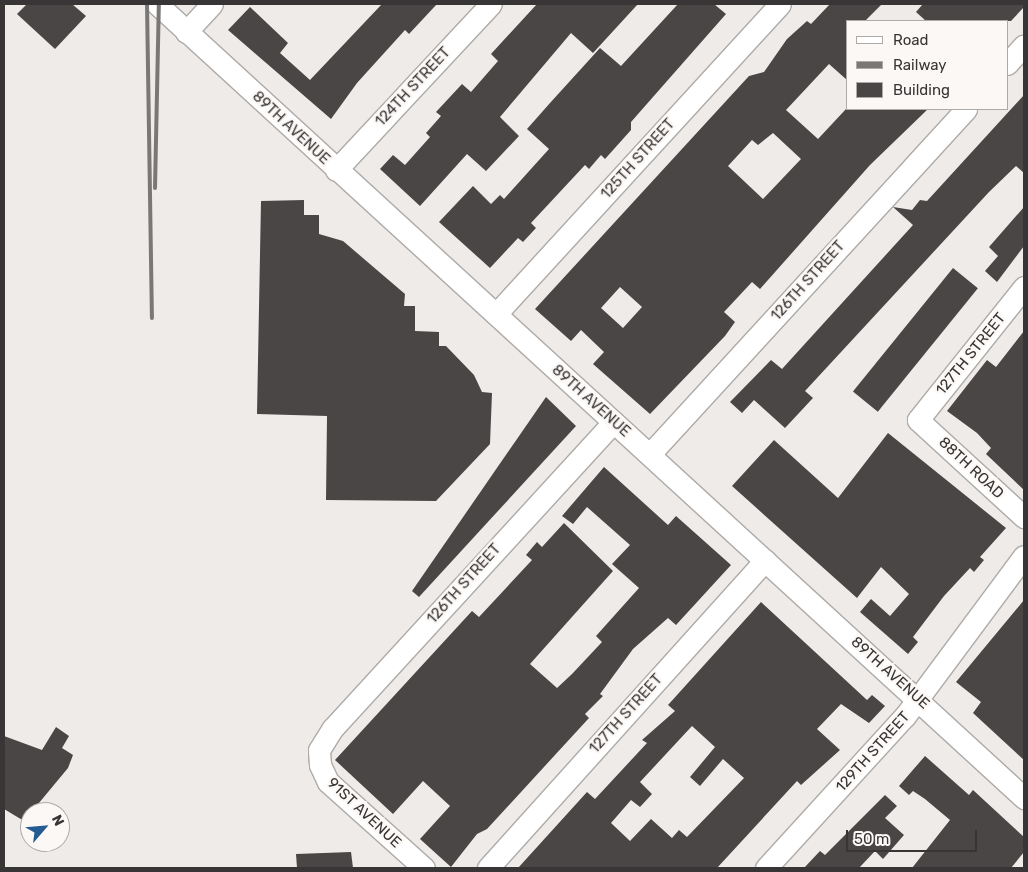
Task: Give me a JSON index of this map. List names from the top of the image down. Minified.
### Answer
{"streets":{"street":["124TH STREET","89TH AVENUE","125TH STREET","126TH STREET","127TH STREET","88TH ROAD","129TH STREET","91ST AVENUE"]},"crossings":[["124TH STREET","89TH AVENUE"],["89TH AVENUE","125TH STREET"],["89TH AVENUE","126TH STREET"],["89TH AVENUE","127TH STREET"],["89TH AVENUE","129TH STREET"],["126TH STREET","91ST AVENUE"],["127TH STREET","88TH ROAD"]],"legend":["Road","Railway","Building"],"scale_bar":"50 m","north":"top right"}
